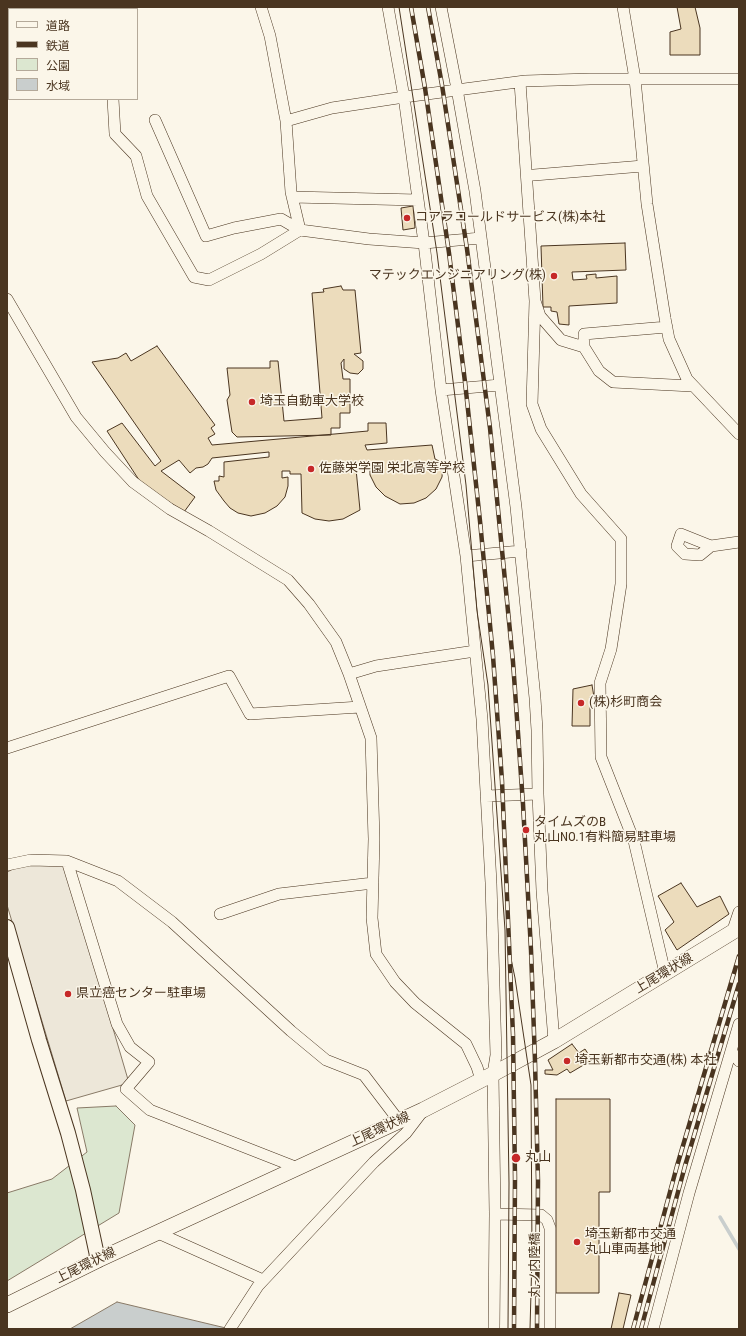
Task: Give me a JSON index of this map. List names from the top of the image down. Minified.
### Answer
{"streets":{"main road":["上尾環状線"],"street":["丸ノ内陸橋"]},"places":["コアラコールドサービス(株)本社","マテックエンジニアリング(株)","埼玉自動車大学校","佐藤栄学園 栄北高等学校","(株)杉町商会","タイムズのB 丸山NO.1有料簡易駐車場","県立癌センター駐車場","埼玉新都市交通(株) 本社","丸山","埼玉新都市交通 丸山車両基地"],"legend":["道路","鉄道","公園","水域"]}
